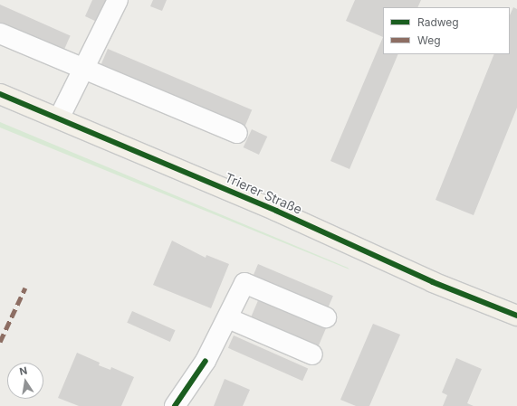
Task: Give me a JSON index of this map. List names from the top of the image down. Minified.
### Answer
{"streets":{"main road":["Trierer Straße"]},"legend":["Radweg","Weg"],"north":"top"}
